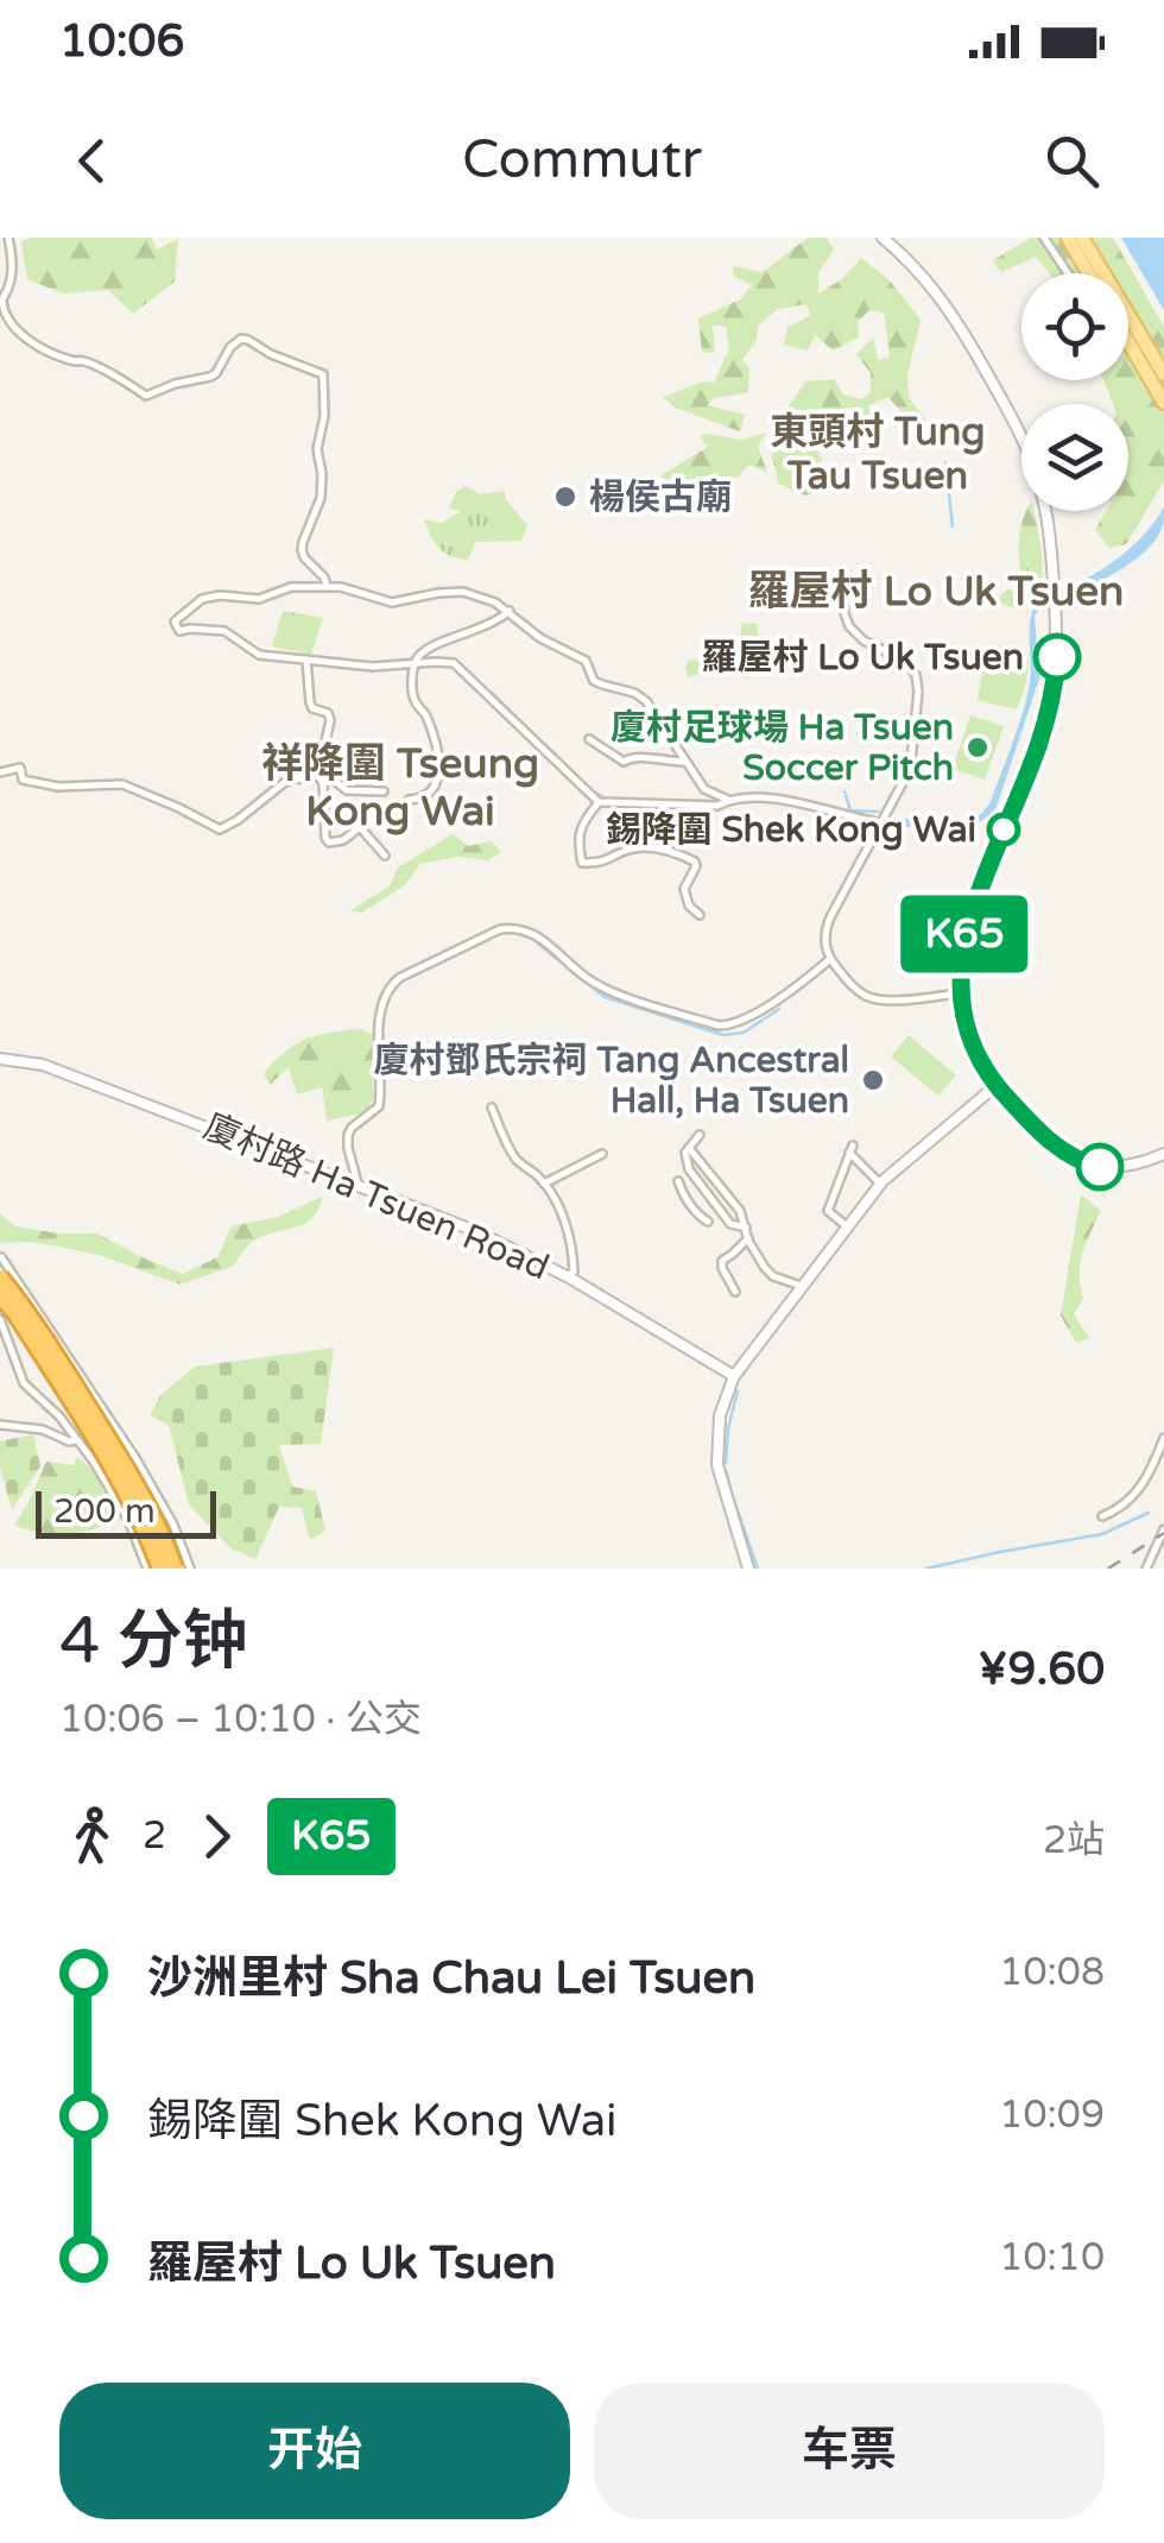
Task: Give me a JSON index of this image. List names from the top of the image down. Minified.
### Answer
{"streets":{"street":["廈村路 Ha Tsuen Road"]},"districts":["東頭村 Tung Tau Tsuen","羅屋村 Lo Uk Tsuen","祥降圍 Tseung Kong Wai"],"places":["楊侯古廟","羅屋村 Lo Uk Tsuen","廈村足球場 Ha Tsuen Soccer Pitch","錫降圍 Shek Kong Wai","廈村鄧氏宗祠 Tang Ancestral Hall, Ha Tsuen"],"lines":["bus line K65"],"scale_bar":"200 m","page":{"status":"10:06","header":"Commutr","on_map":"K65","scale":"200 m","heading":["4 分钟","10:06 – 10:10 · 公交","¥9.60"],"legs":["2","K65","2站"],"list":[{"name":"沙洲里村 Sha Chau Lei Tsuen","value":"10:08"},{"name":"錫降圍 Shek Kong Wai","value":"10:09"},{"name":"羅屋村 Lo Uk Tsuen","value":"10:10"}],"buttons":["开始","车票"]}}
